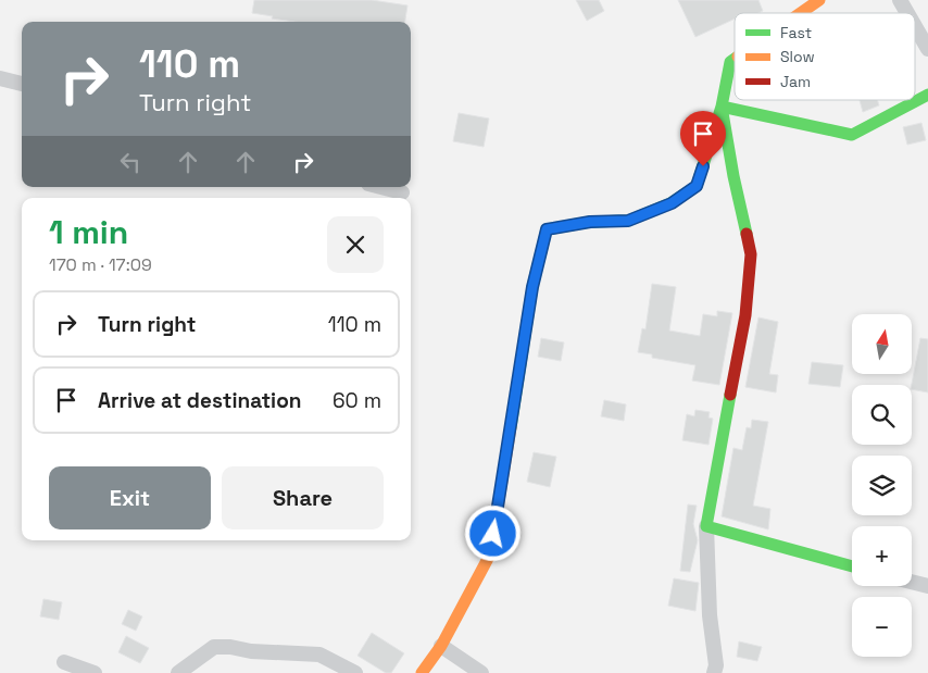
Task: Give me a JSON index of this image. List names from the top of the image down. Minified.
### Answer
{"legend":["Fast","Slow","Jam"],"north":"top","page":{"turn":["110 m","Turn right"],"heading":["1 min","170 m · 17:09"],"list":[{"name":"Turn right","value":"110 m"},{"name":"Arrive at destination","value":"60 m"}],"map_buttons":["+","−"],"buttons":["Exit","Share"]}}
